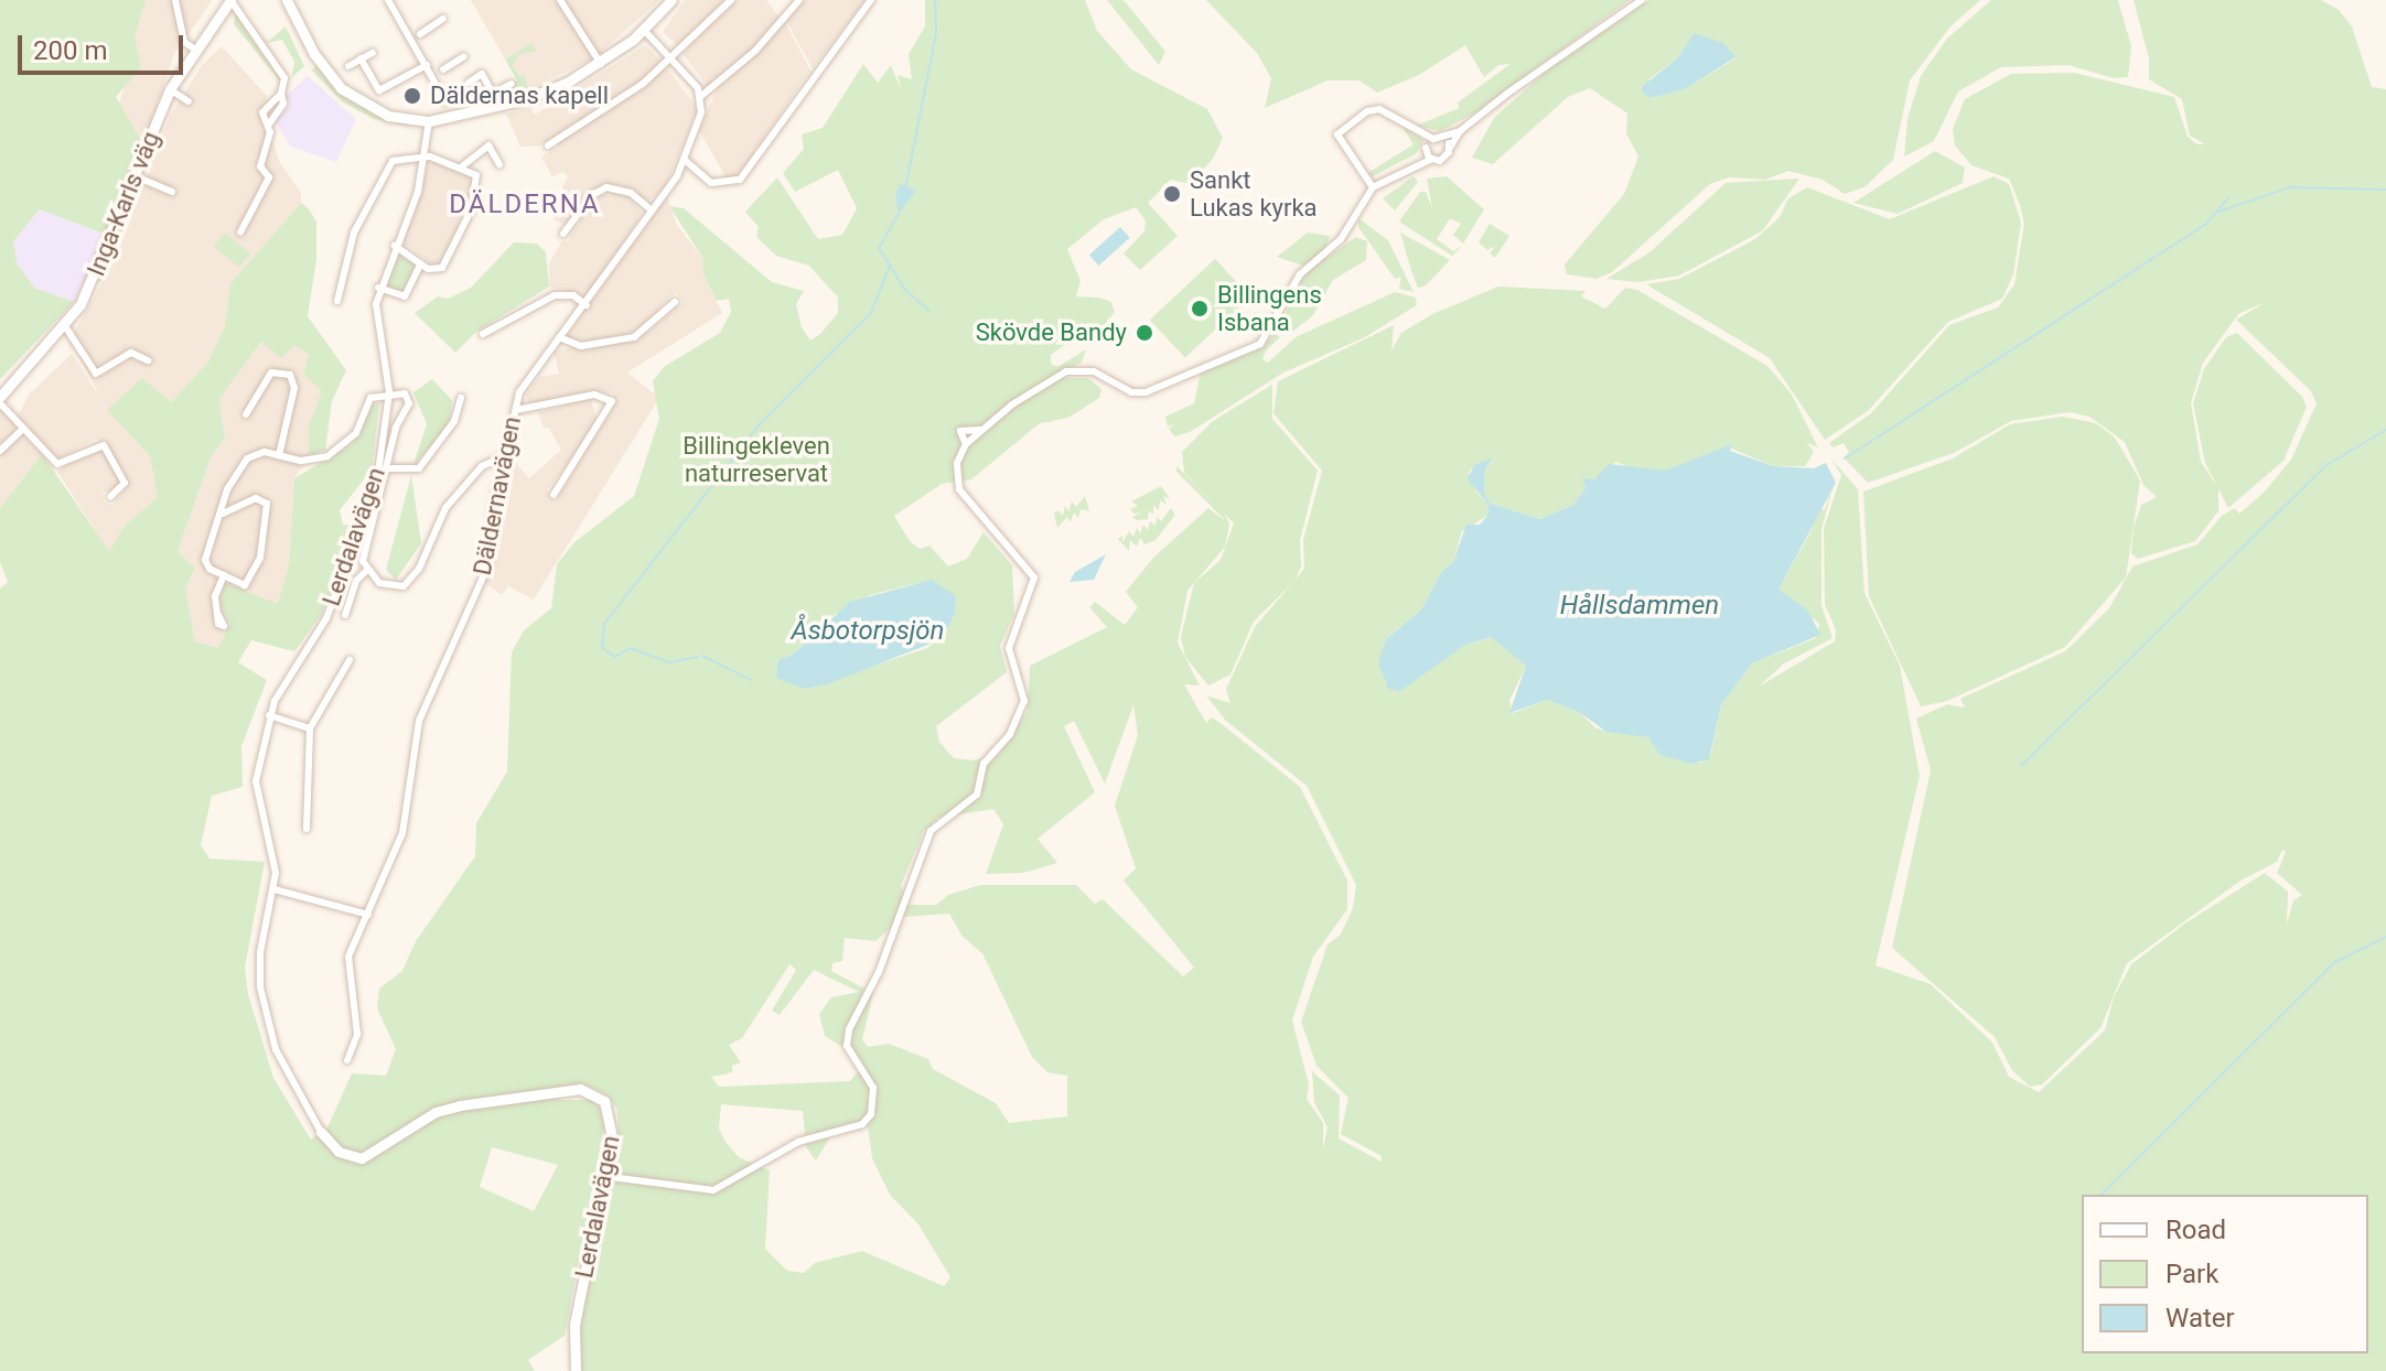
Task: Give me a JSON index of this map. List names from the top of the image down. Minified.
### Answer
{"streets":{"street":["Inga-Karls väg","Däldernavägen","Lerdalavägen"]},"districts":["DÄLDERNA"],"water":["Hållsdammen","Åsbotorpsjön"],"parks":["Billingekleven naturreservat"],"places":["Däldernas kapell","Sankt Lukas kyrka","Billingens Isbana","Skövde Bandy"],"legend":["Road","Park","Water"],"scale_bar":"200 m"}
